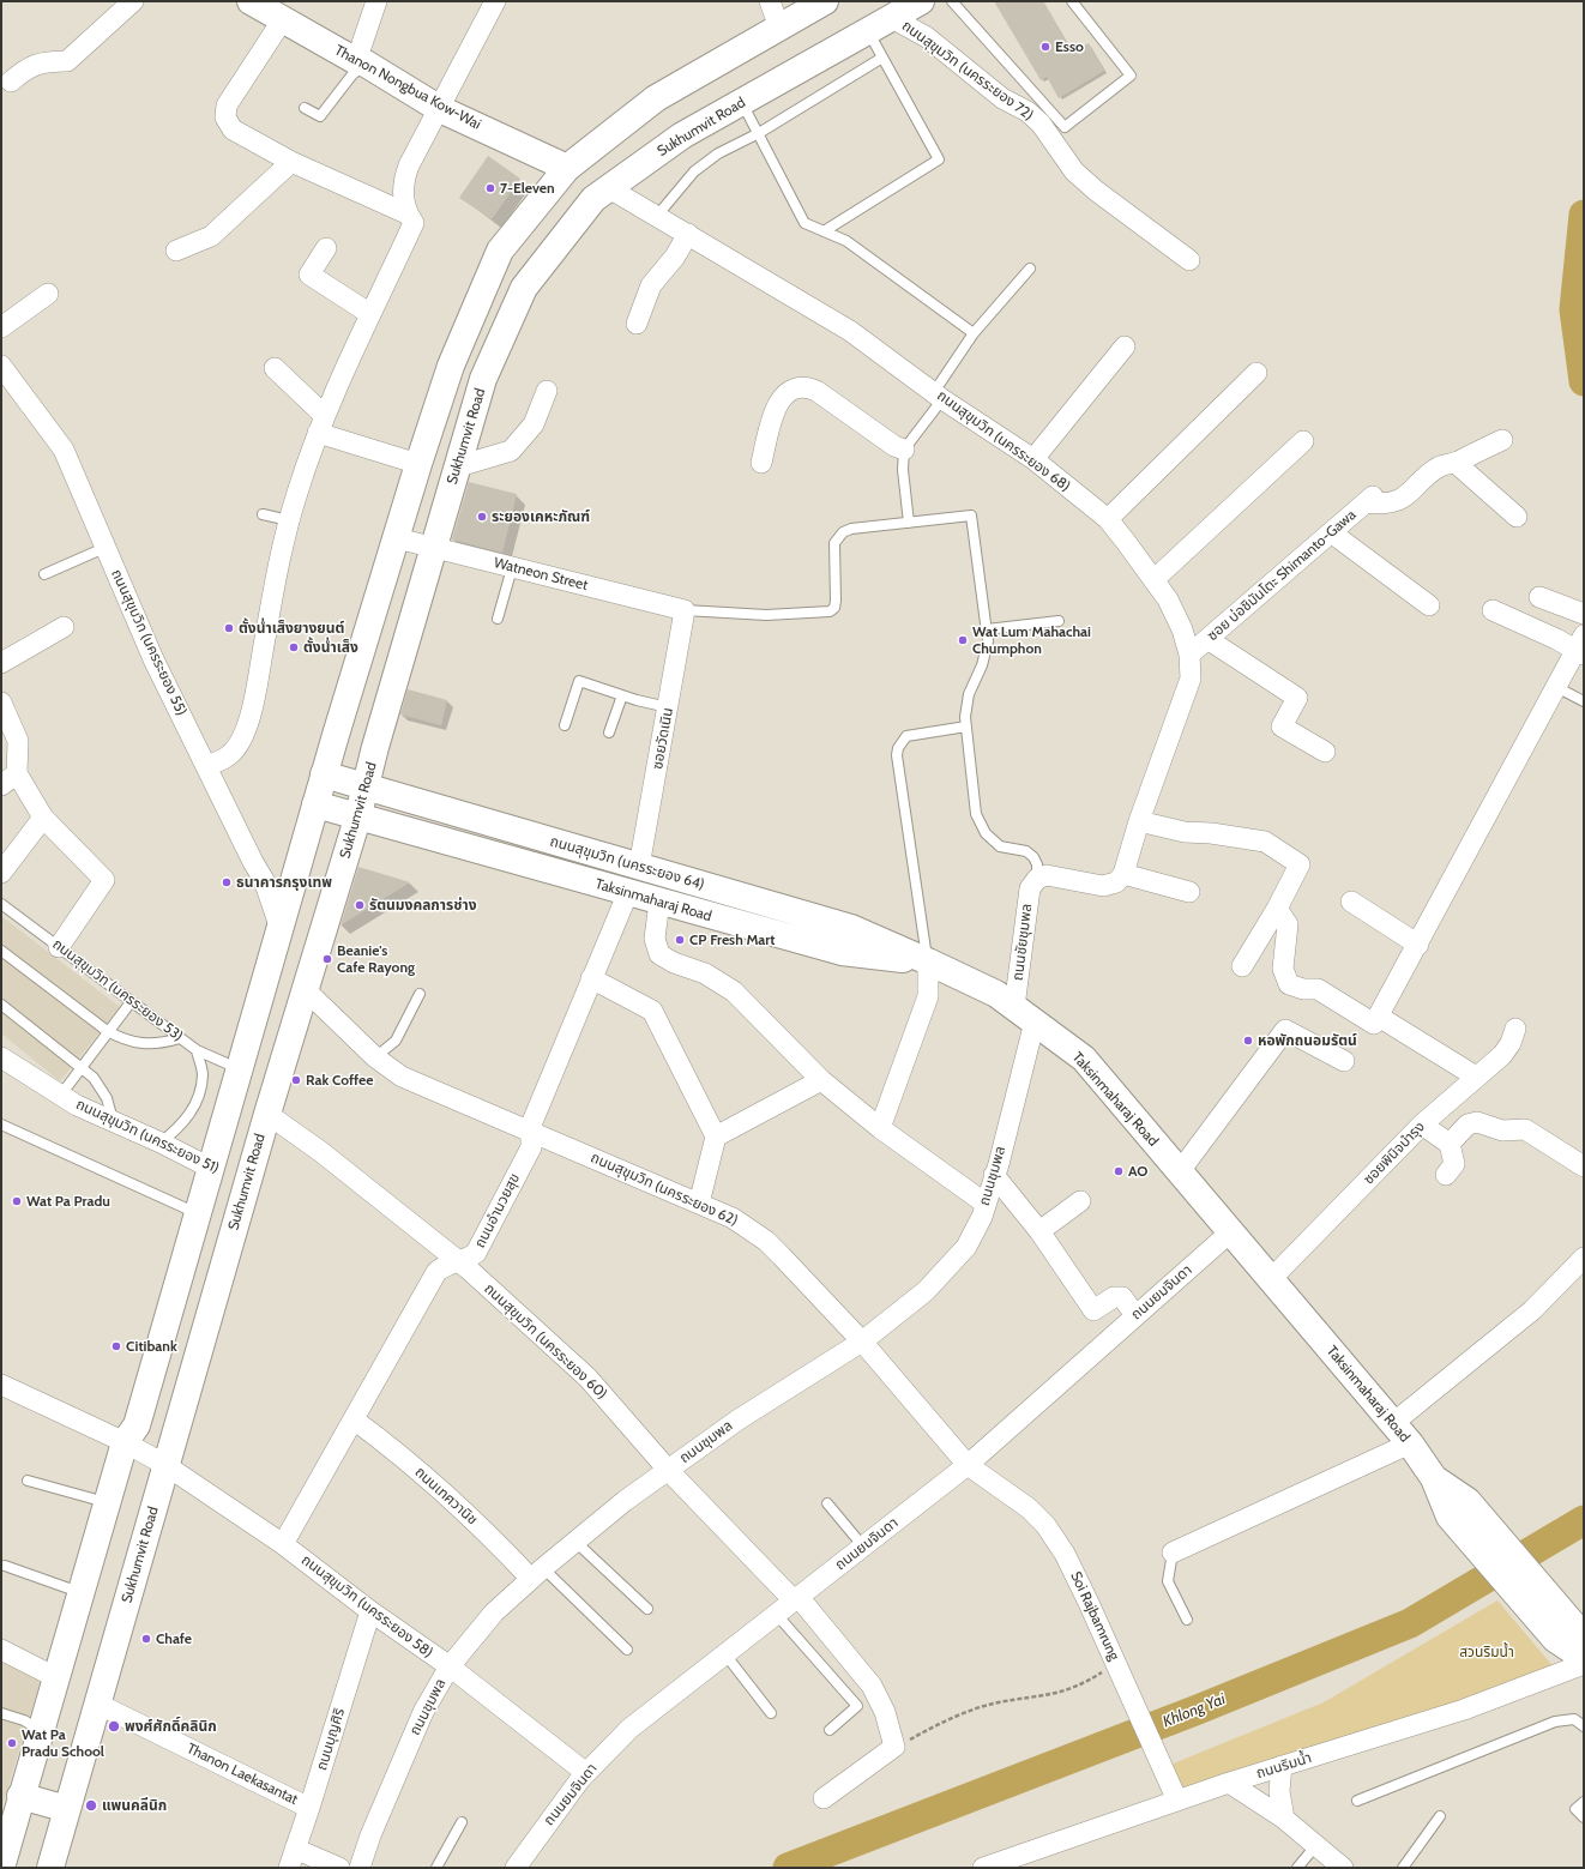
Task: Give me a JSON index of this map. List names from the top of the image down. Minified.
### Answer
{"streets":{"main road":["Thanon Nongbua Kow-Wai","Sukhumvit Road","ถนนสุขุมวิท (นครระยอง 64)","Taksinmaharaj Road","ถนนสุขุมวิท (นครระยอง 51)"],"street":["ถนนสุขุมวิท (นครระยอง 72)","ถนนสุขุมวิท (นครระยอง 68)","Watneon Street","ซอย บ่อชิมันโตะ Shimanto-Gawa","ถนนสุขุมวิท (นครระยอง 55)","ซอยวัดเนิน","ถนนชัยชุมพล","ซอยพินิจบำรุง","ถนนชุมพล","ถนนสุขุมวิท (นครระยอง 62)","ถนนอำนวยสุข","ถนนยมจินดา","ถนนสุขุมวิท (นครระยอง 60)","ถนนเทศวานิช","ถนนสุขุมวิท (นครระยอง 58)","Soi Rajbamrung","ถนนบุญศิริ","ถนนริมน้ำ","Thanon Laekasantat"],"lane":["ถนนสุขุมวิท (นครระยอง 53)"]},"crossings":[["ถนนสุขุมวิท (นครระยอง 72)","Sukhumvit Road"],["Sukhumvit Road","ถนนสุขุมวิท (นครระยอง 68)"],["Sukhumvit Road","Watneon Street"],["Sukhumvit Road","ถนนสุขุมวิท (นครระยอง 64)"],["Sukhumvit Road","Taksinmaharaj Road"],["Sukhumvit Road","ถนนสุขุมวิท (นครระยอง 51)"],["Sukhumvit Road","ถนนสุขุมวิท (นครระยอง 62)"],["Sukhumvit Road","ถนนสุขุมวิท (นครระยอง 60)"],["Sukhumvit Road","ถนนสุขุมวิท (นครระยอง 58)"],["Sukhumvit Road","Thanon Laekasantat"],["ถนนสุขุมวิท (นครระยอง 68)","ซอย บ่อชิมันโตะ Shimanto-Gawa"],["Watneon Street","ซอยวัดเนิน"],["ซอยวัดเนิน","ถนนสุขุมวิท (นครระยอง 64)"],["ถนนสุขุมวิท (นครระยอง 64)","Taksinmaharaj Road"],["Taksinmaharaj Road","ถนนชัยชุมพล"],["Taksinmaharaj Road","ซอยพินิจบำรุง"],["Taksinmaharaj Road","ถนนชุมพล"],["Taksinmaharaj Road","ถนนอำนวยสุข"],["Taksinmaharaj Road","ถนนยมจินดา"],["ถนนชัยชุมพล","ถนนชุมพล"],["ถนนชุมพล","ถนนสุขุมวิท (นครระยอง 62)"],["ถนนชุมพล","ถนนสุขุมวิท (นครระยอง 60)"],["ถนนชุมพล","ถนนเทศวานิช"],["ถนนชุมพล","ถนนสุขุมวิท (นครระยอง 58)"],["ถนนสุขุมวิท (นครระยอง 62)","ถนนอำนวยสุข"],["ถนนสุขุมวิท (นครระยอง 62)","ถนนยมจินดา"],["ถนนสุขุมวิท (นครระยอง 62)","Soi Rajbamrung"],["ถนนอำนวยสุข","ถนนสุขุมวิท (นครระยอง 60)"],["ถนนอำนวยสุข","ถนนเทศวานิช"],["ถนนอำนวยสุข","ถนนสุขุมวิท (นครระยอง 58)"],["ถนนยมจินดา","ถนนสุขุมวิท (นครระยอง 60)"],["ถนนยมจินดา","ถนนสุขุมวิท (นครระยอง 58)"],["ถนนยมจินดา","Soi Rajbamrung"],["ถนนสุขุมวิท (นครระยอง 58)","ถนนบุญศิริ"],["Soi Rajbamrung","ถนนริมน้ำ"],["ถนนบุญศิริ","Thanon Laekasantat"]],"water":["Khlong Yai"],"parks":["สวนริมน้ำ"],"places":["Esso","7-Eleven","ระยองเคหะภัณฑ์","ตั้งน่ำเส็งยางยนต์","Wat Lum Mahachai Chumphon","ตั้งน่ำเส็ง","ธนาคารกรุงเทพ","รัตนมงคลการช่าง","CP Fresh Mart","Beanie's Cafe Rayong","หอพักถนอมรัตน์","Rak Coffee","AO","Wat Pa Pradu","Citibank","Chafe","พงศ์ศักดิ์คลินิก","Wat Pa Pradu School","แพนคลีนิก"]}
